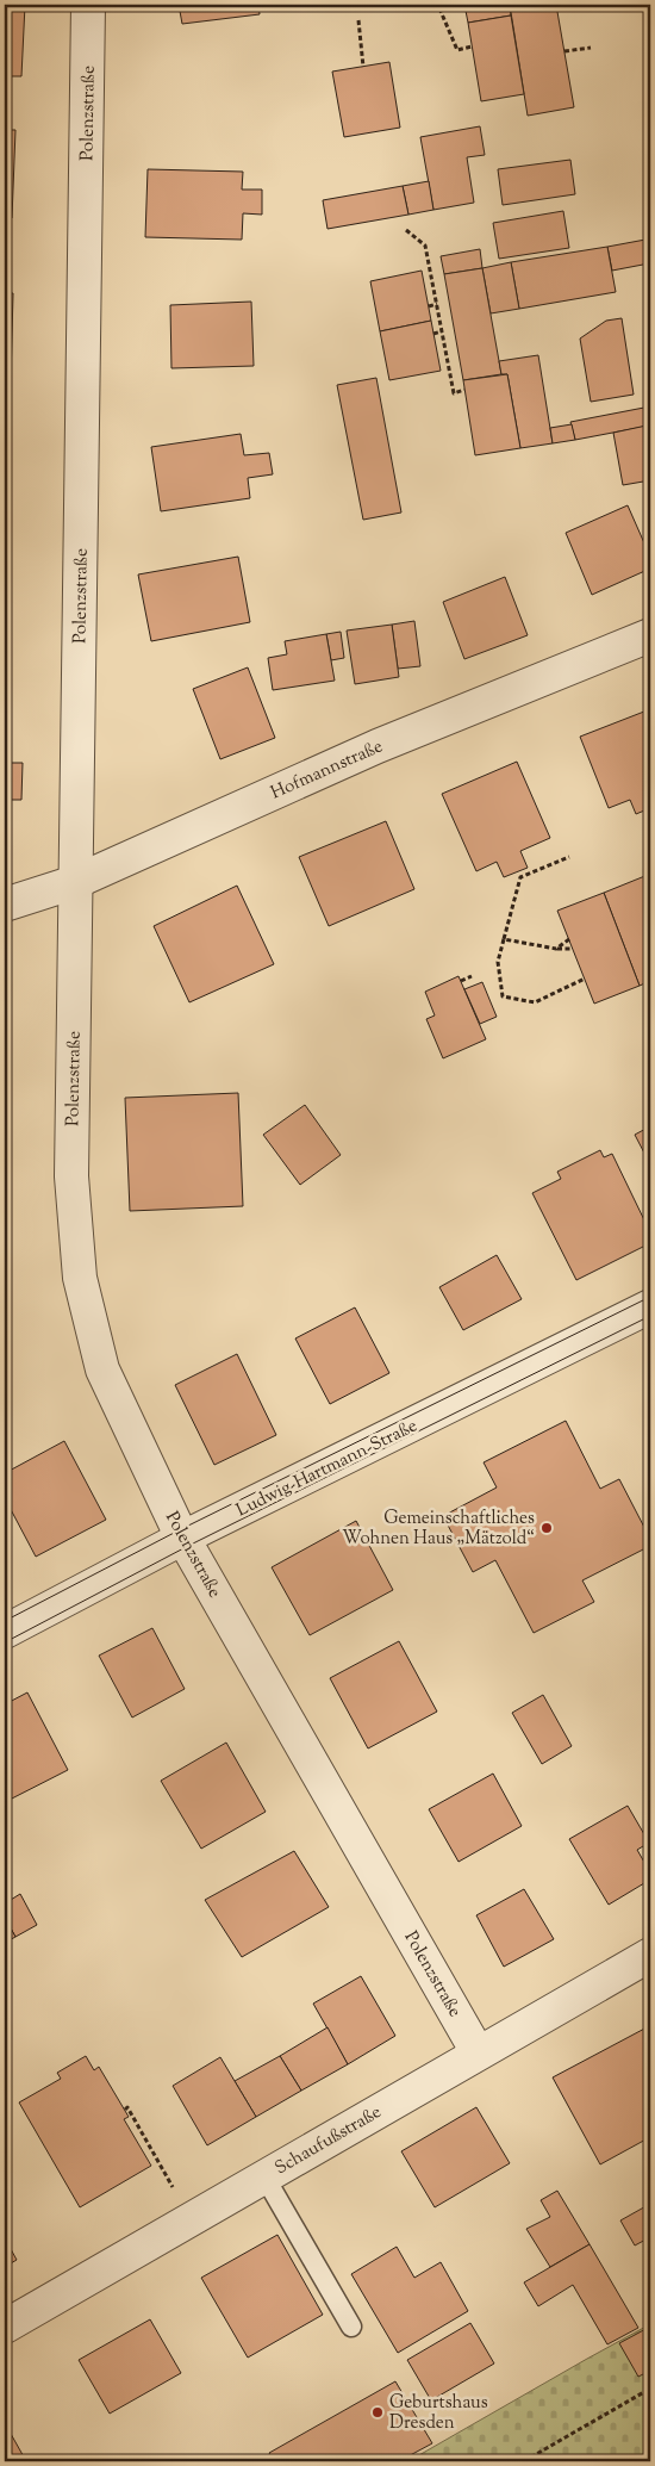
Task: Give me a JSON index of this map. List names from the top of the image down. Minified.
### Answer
{"streets":{"street":["Polenzstraße","Hofmannstraße","Ludwig-Hartmann-Straße","Schaufußstraße"]},"crossings":[["Polenzstraße","Hofmannstraße"],["Polenzstraße","Ludwig-Hartmann-Straße"],["Polenzstraße","Schaufußstraße"]],"places":["Gemeinschaftliches Wohnen Haus „Mätzold“","Geburtshaus Dresden"]}
